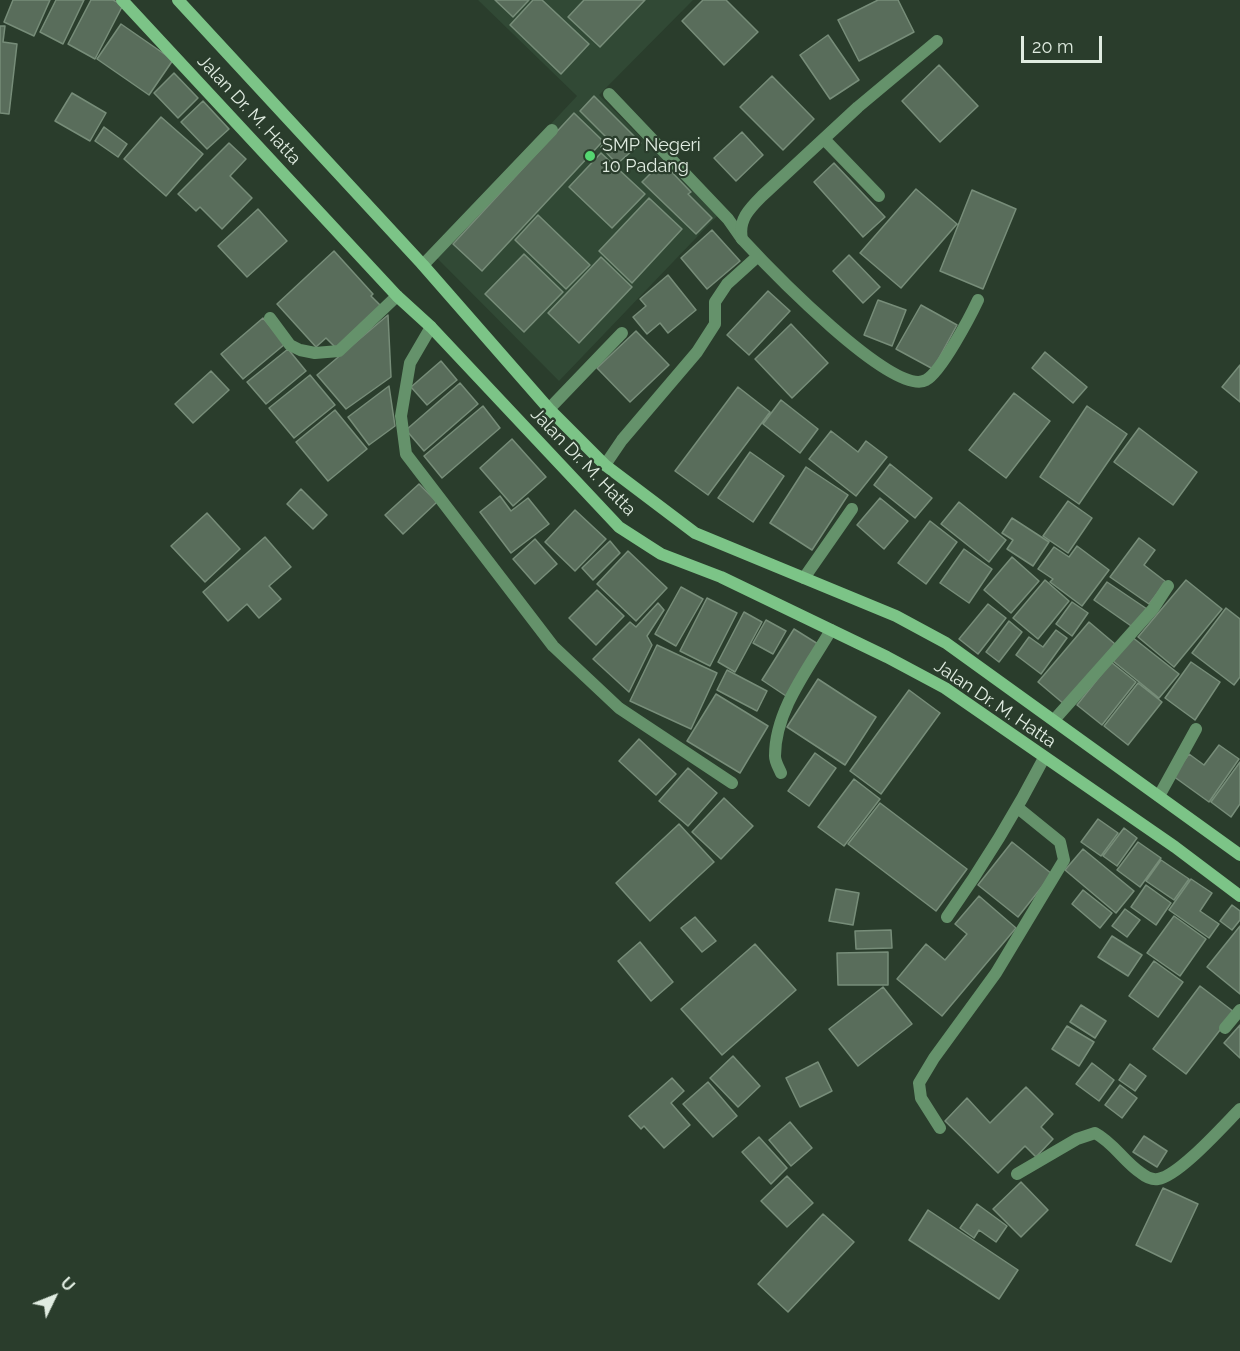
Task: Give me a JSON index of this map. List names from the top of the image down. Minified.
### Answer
{"streets":{"main road":["Jalan Dr. M. Hatta"]},"places":["SMP Negeri 10 Padang"],"scale_bar":"20 m","north":"top right"}
